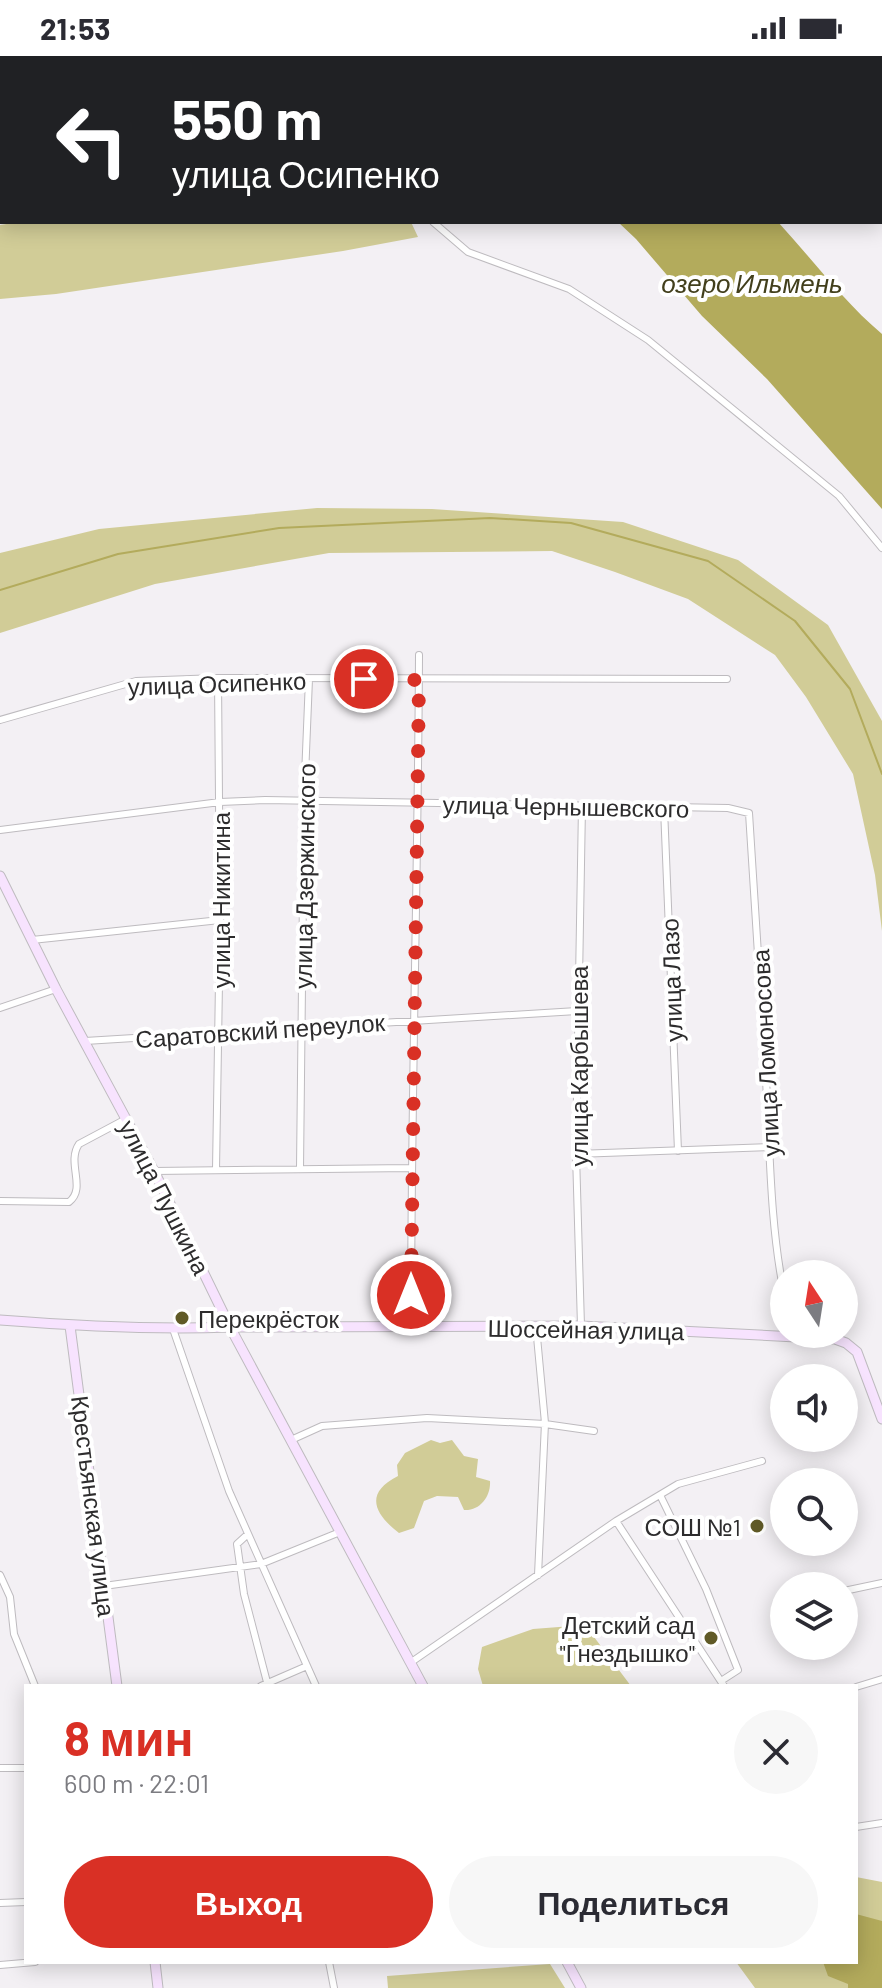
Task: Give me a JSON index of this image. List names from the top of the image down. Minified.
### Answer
{"streets":{"main road":["улица Пушкина","Шоссейная улица","Крестьянская улица"],"street":["улица Осипенко","улица Чернышевского","улица Дзержинского","улица Никитина","улица Лазо","Саратовский переулок","улица Ломоносова","улица Карбышева"]},"crossings":[["улица Осипенко","улица Дзержинского"],["улица Осипенко","улица Никитина"],["улица Чернышевского","улица Дзержинского"],["улица Чернышевского","улица Никитина"],["улица Чернышевского","улица Лазо"],["улица Чернышевского","улица Ломоносова"],["улица Чернышевского","улица Карбышева"],["улица Дзержинского","Саратовский переулок"],["улица Никитина","Саратовский переулок"],["Саратовский переулок","улица Карбышева"],["Саратовский переулок","улица Пушкина"],["улица Карбышева","Шоссейная улица"],["улица Пушкина","Шоссейная улица"],["Шоссейная улица","Крестьянская улица"]],"water":["озеро Ильмень"],"places":["Перекрёсток","СОШ №1","Детский сад \"Гнездышко\""],"north":"top","page":{"status":"21:53","turn":["550 m","улица Осипенко"],"heading":["8 мин","600 m · 22:01"],"buttons":["Выход","Поделиться"]}}
